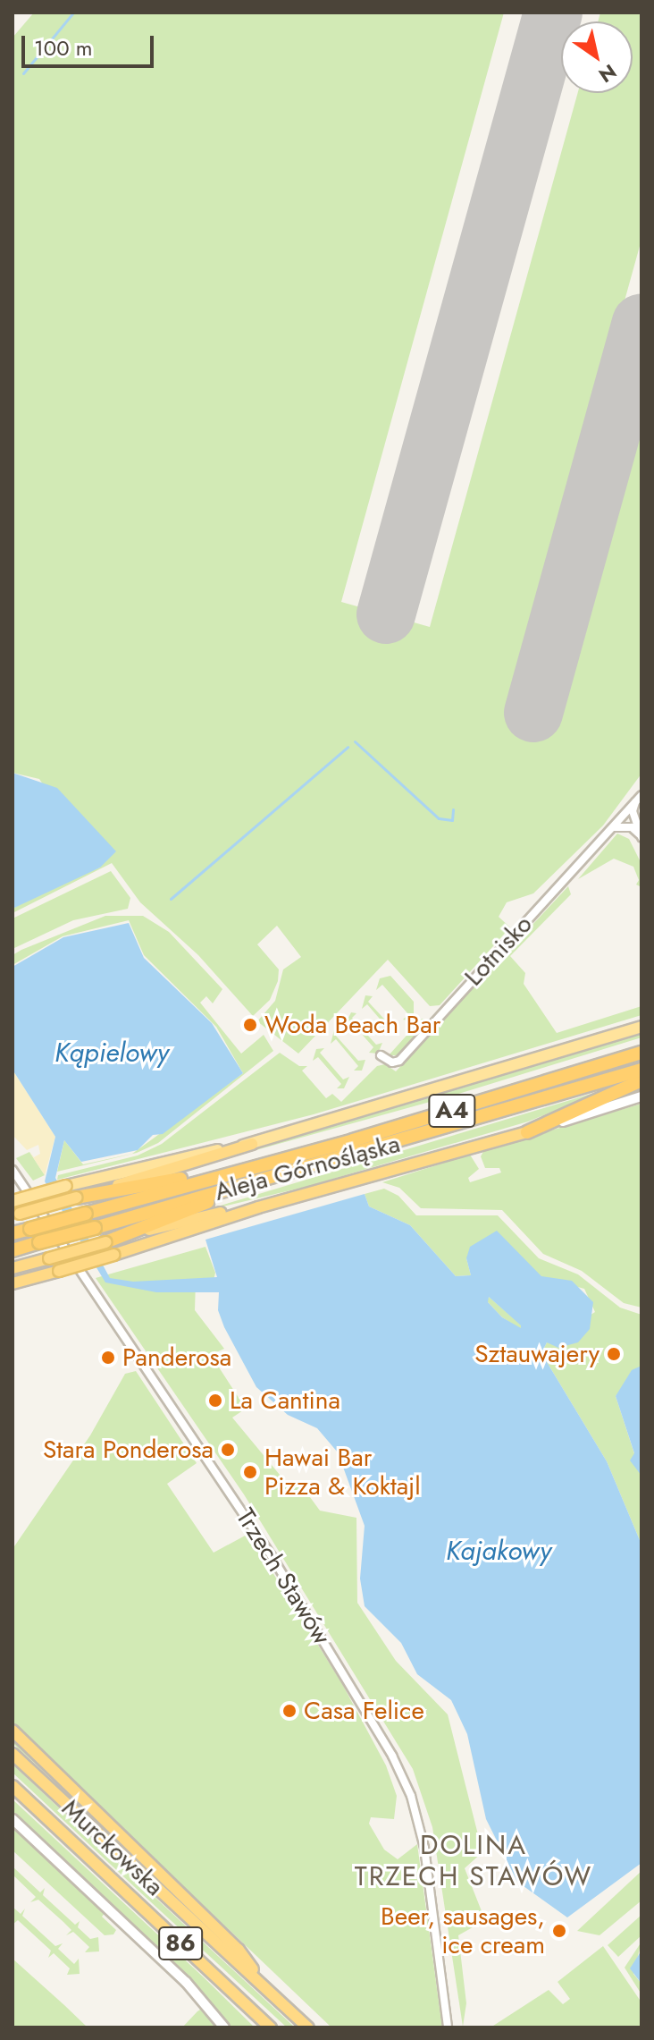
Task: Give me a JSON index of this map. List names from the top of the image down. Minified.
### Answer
{"streets":{"highway":["A4","Aleja Górnośląska","Murckowska","86"],"street":["Lotnisko","Trzech Stawów"]},"districts":["DOLINA TRZECH STAWÓW"],"water":["Kąpielowy","Kajakowy"],"places":["Woda Beach Bar","Sztauwajery","Panderosa","La Cantina","Stara Ponderosa","Hawai Bar Pizza & Koktajl","Casa Felice","Beer, sausages, ice cream"],"scale_bar":"100 m","north":"bottom right"}
